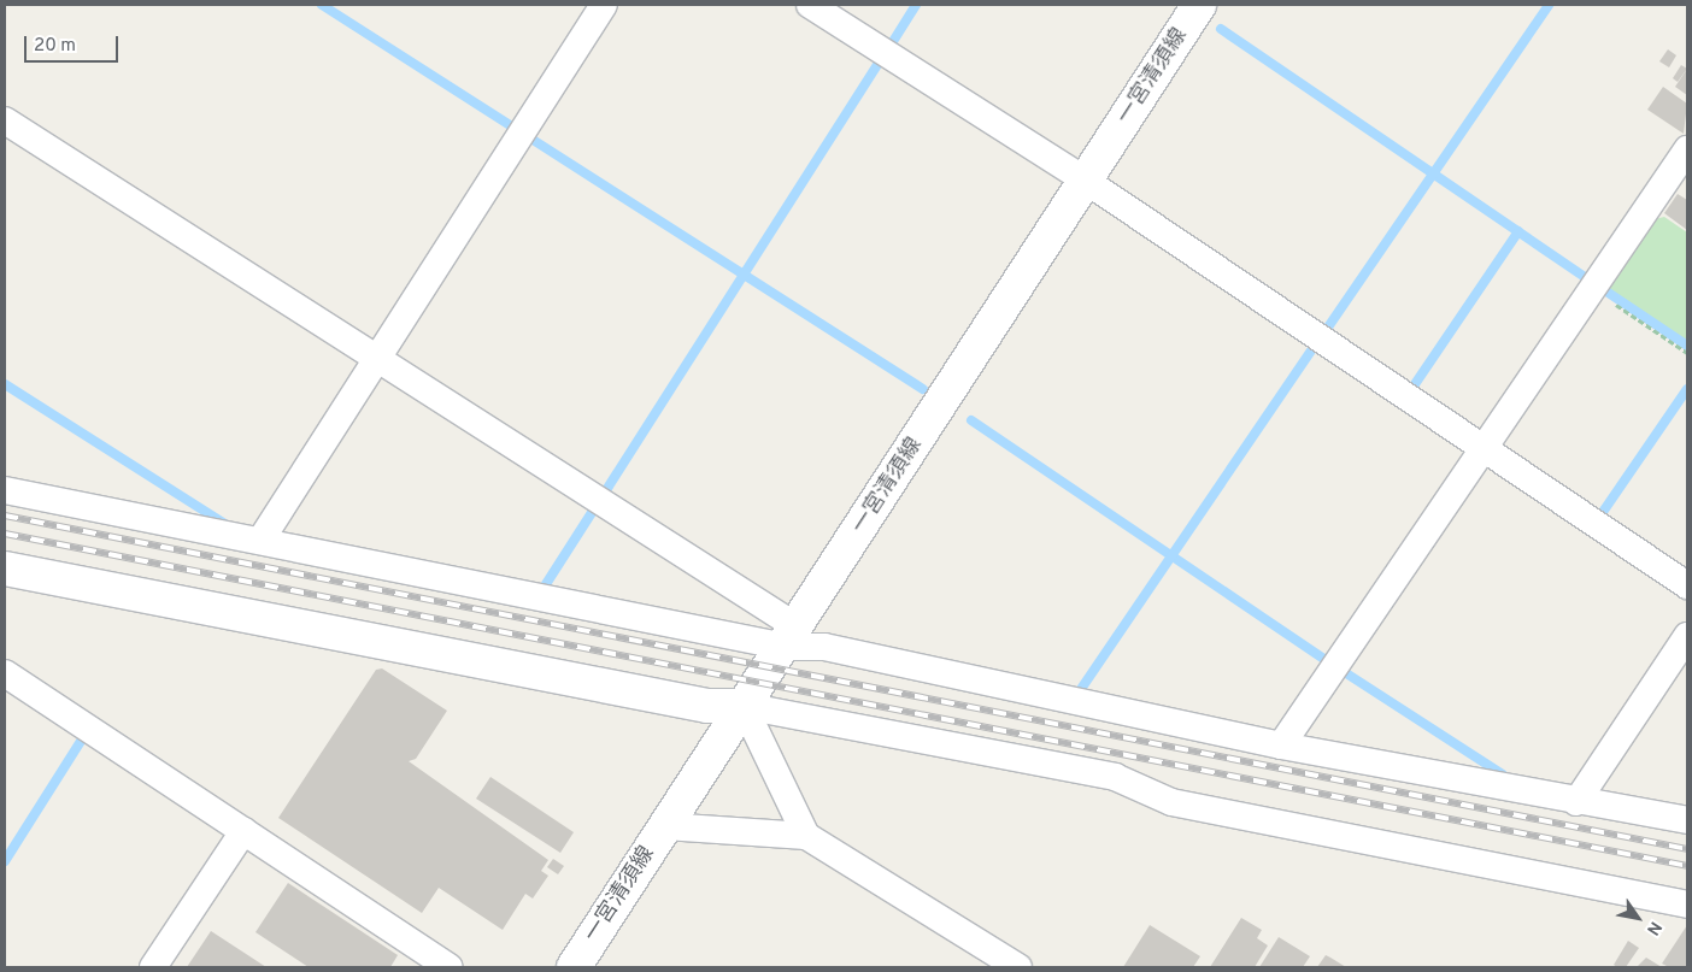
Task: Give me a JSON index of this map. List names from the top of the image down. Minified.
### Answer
{"streets":{"main road":["一宮清須線"]},"scale_bar":"20 m","north":"bottom right"}
